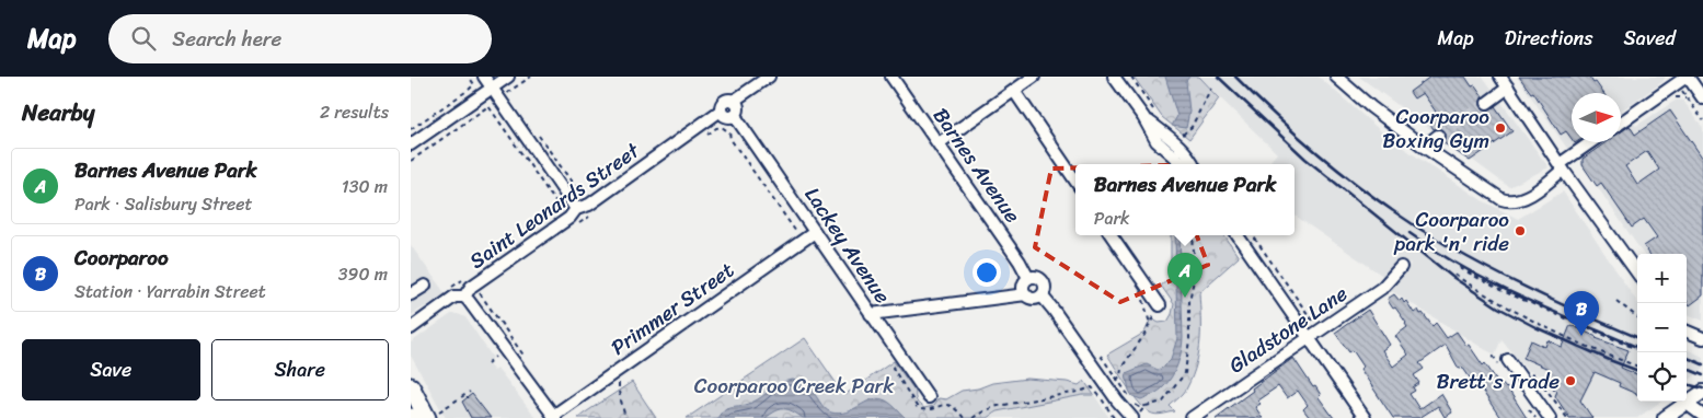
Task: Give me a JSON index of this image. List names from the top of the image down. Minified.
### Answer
{"streets":{"street":["Barnes Avenue","Saint Leonards Street","Lackey Avenue","Primmer Street","Gladstone Lane"]},"crossings":[["Saint Leonards Street","Lackey Avenue"],["Lackey Avenue","Primmer Street"]],"parks":["Coorparoo Creek Park"],"places":["Coorparoo Boxing Gym","Coorparoo park 'n' ride","Brett's Trade"],"north":"right","page":{"header":"Map","search":"Search here","nav":["Map","Directions","Saved"],"heading":["Nearby","2 results"],"list":[{"mark":"A","name":"Barnes Avenue Park","note":"Park · Salisbury Street","value":"130 m"},{"mark":"B","name":"Coorparoo","note":"Station · Yarrabin Street","value":"390 m"}],"popup":["Barnes Avenue Park","Park"],"pins":["A","B"],"map_buttons":["+","−"],"buttons":["Save","Share"]}}
